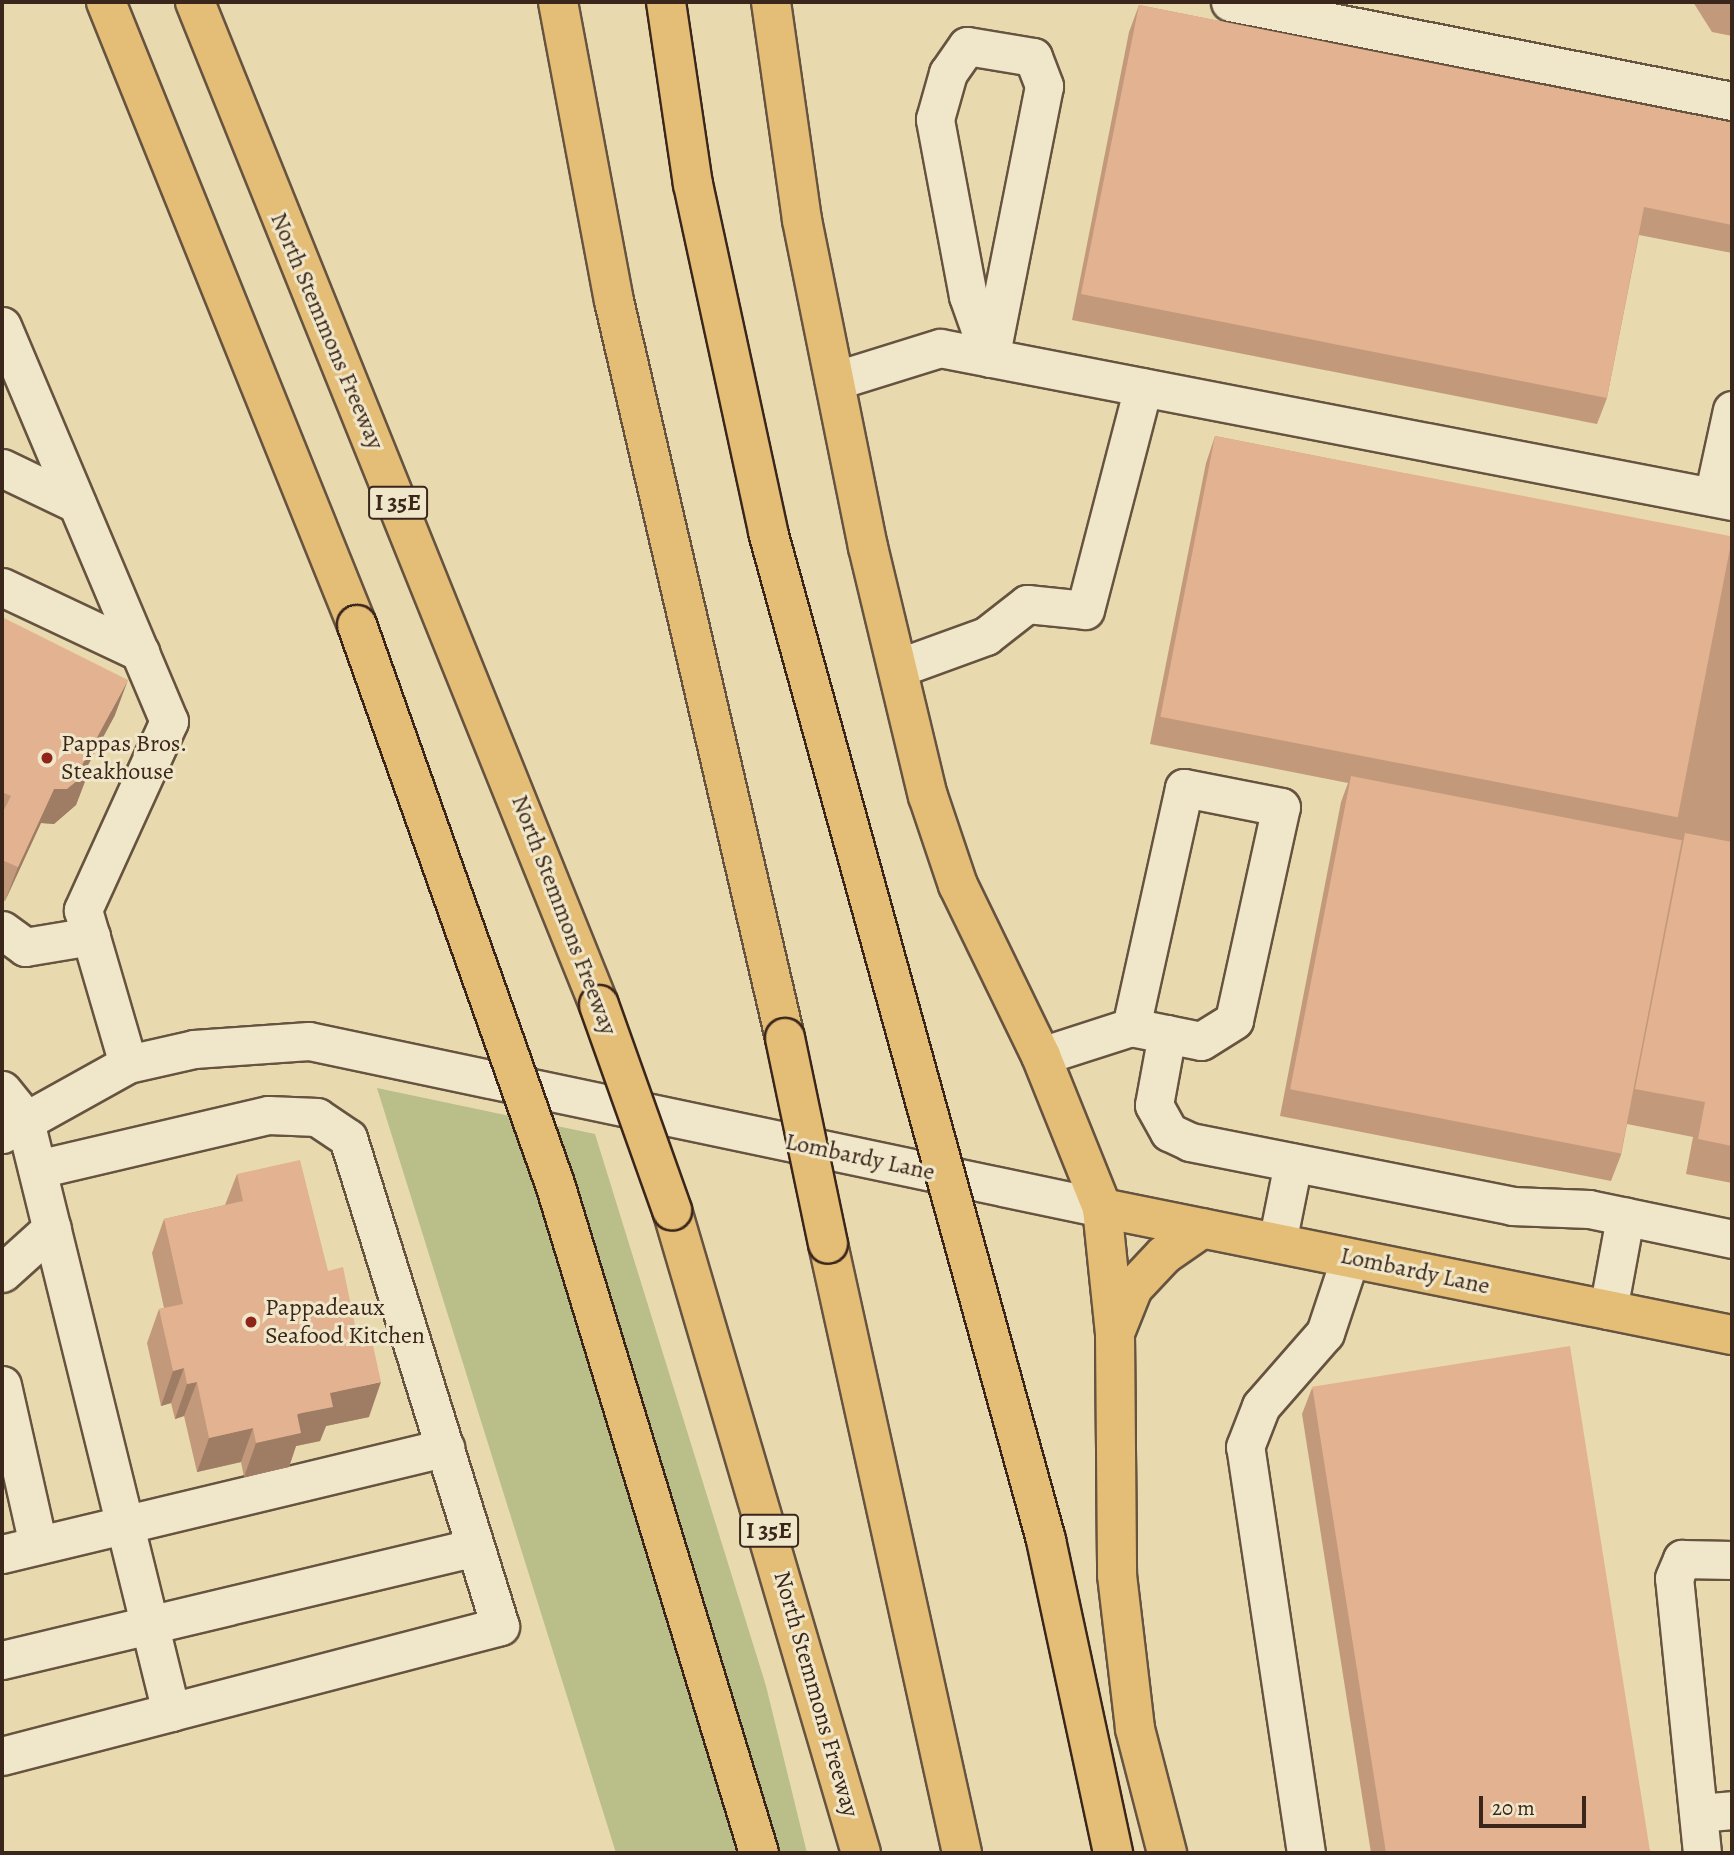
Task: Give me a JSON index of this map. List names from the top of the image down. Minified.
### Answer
{"streets":{"main road":["North Stemmons Freeway","I 35E","Lombardy Lane"]},"places":["Pappas Bros. Steakhouse","Pappadeaux Seafood Kitchen"],"scale_bar":"20 m"}
